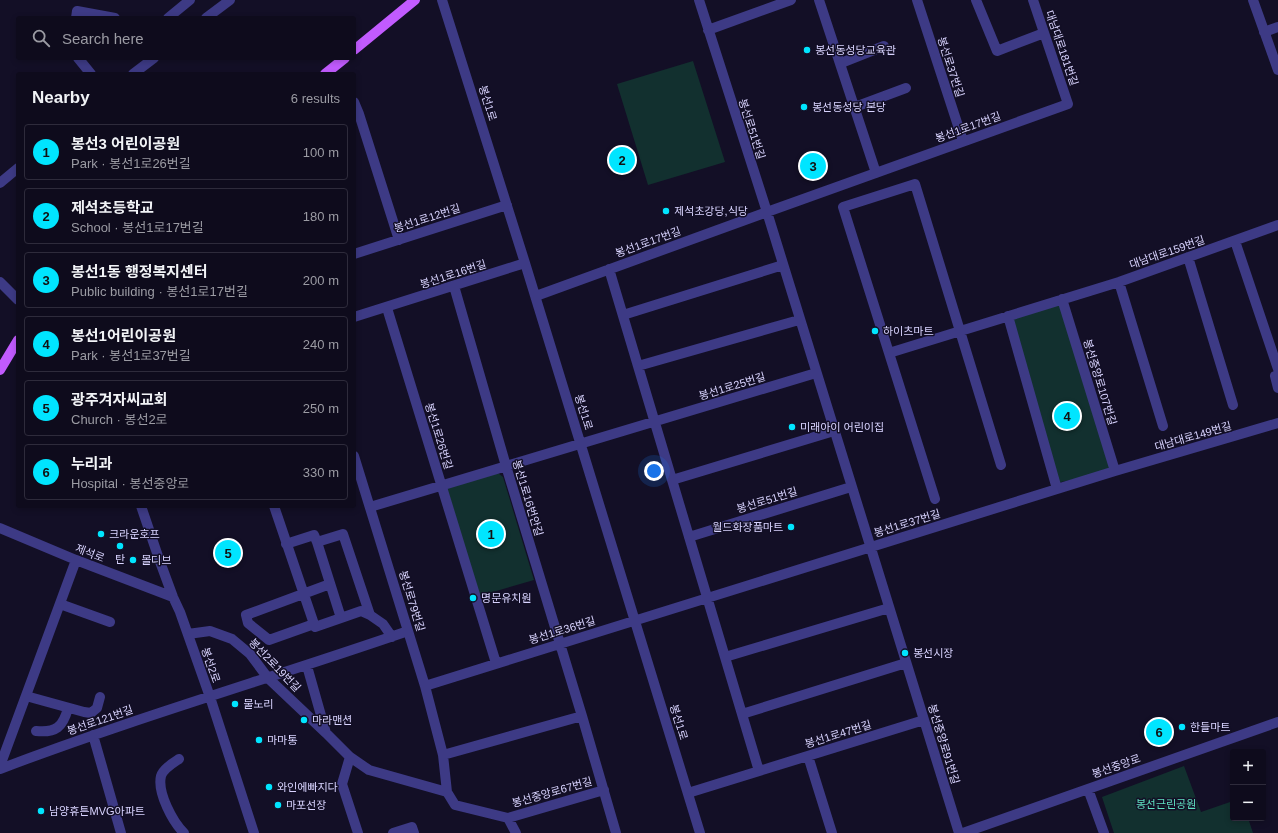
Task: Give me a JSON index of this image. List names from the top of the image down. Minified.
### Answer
{"streets":{"street":["대남대로181번길","봉선로37번길","봉선1로","봉선1로17번길","봉선로51번길","봉선1로12번길","대남대로159번길","봉선1로16번길","봉선중앙로107번길","봉선1로25번길","봉선1로26번길","대남대로149번길","봉선1로16번안길","봉선1로37번길","제석로","봉선로79번길","봉선1로36번길","봉선2로","봉선2로19번길","봉선로121번길","봉선1로47번길","봉선중앙로91번길","봉선중앙로","봉선중앙로67번길"]},"crossings":[["대남대로181번길","봉선1로17번길"],["봉선로37번길","봉선1로17번길"],["봉선1로","봉선1로17번길"],["봉선1로","봉선1로12번길"],["봉선1로","봉선1로16번길"],["봉선1로","봉선1로25번길"],["봉선1로","봉선1로26번길"],["봉선1로","봉선1로37번길"],["봉선1로","봉선1로36번길"],["봉선1로","봉선1로47번길"],["봉선1로17번길","봉선로51번길"],["봉선로51번길","봉선1로25번길"],["봉선로51번길","봉선1로37번길"],["봉선로51번길","봉선중앙로91번길"],["대남대로159번길","봉선중앙로107번길"],["봉선1로16번길","봉선1로26번길"],["봉선1로16번길","봉선1로16번안길"],["봉선중앙로107번길","대남대로149번길"],["봉선중앙로107번길","봉선1로37번길"],["봉선1로25번길","봉선1로26번길"],["봉선1로26번길","봉선1로16번안길"],["봉선1로26번길","봉선로79번길"],["봉선1로26번길","봉선1로36번길"],["대남대로149번길","봉선1로37번길"],["봉선1로16번안길","봉선1로36번길"],["봉선1로16번안길","봉선중앙로67번길"],["봉선1로37번길","봉선1로36번길"],["봉선1로37번길","봉선중앙로91번길"],["제석로","봉선2로"],["봉선로79번길","봉선1로36번길"],["봉선로79번길","봉선2로19번길"],["봉선로79번길","봉선로121번길"],["봉선로79번길","봉선중앙로67번길"],["봉선2로","봉선2로19번길"],["봉선2로","봉선로121번길"],["봉선2로19번길","봉선로121번길"],["봉선2로19번길","봉선중앙로67번길"],["봉선1로47번길","봉선중앙로91번길"]],"parks":["봉선근린공원"],"places":["봉선동성당교육관","봉선동성당 본당","제석초강당,식당","하이츠마트","미래아이 어린이집","월드화장품마트","크라운호프","탄","몰디브","명문유치원","봉선시장","물노리","마라맨션","한들마트","마마통","와인에빠지다","마포선장","남양휴튼MVG아파트"],"page":{"search":"Search here","heading":["Nearby","6 results"],"list":[{"mark":"1","name":"봉선3 어린이공원","note":"Park · 봉선1로26번길","value":"100 m"},{"mark":"2","name":"제석초등학교","note":"School · 봉선1로17번길","value":"180 m"},{"mark":"3","name":"봉선1동 행정복지센터","note":"Public building · 봉선1로17번길","value":"200 m"},{"mark":"4","name":"봉선1어린이공원","note":"Park · 봉선1로37번길","value":"240 m"},{"mark":"5","name":"광주겨자씨교회","note":"Church · 봉선2로","value":"250 m"},{"mark":"6","name":"누리과","note":"Hospital · 봉선중앙로","value":"330 m"}],"pins":["2","3","4","1","5","6"],"map_buttons":["+","−"]}}
